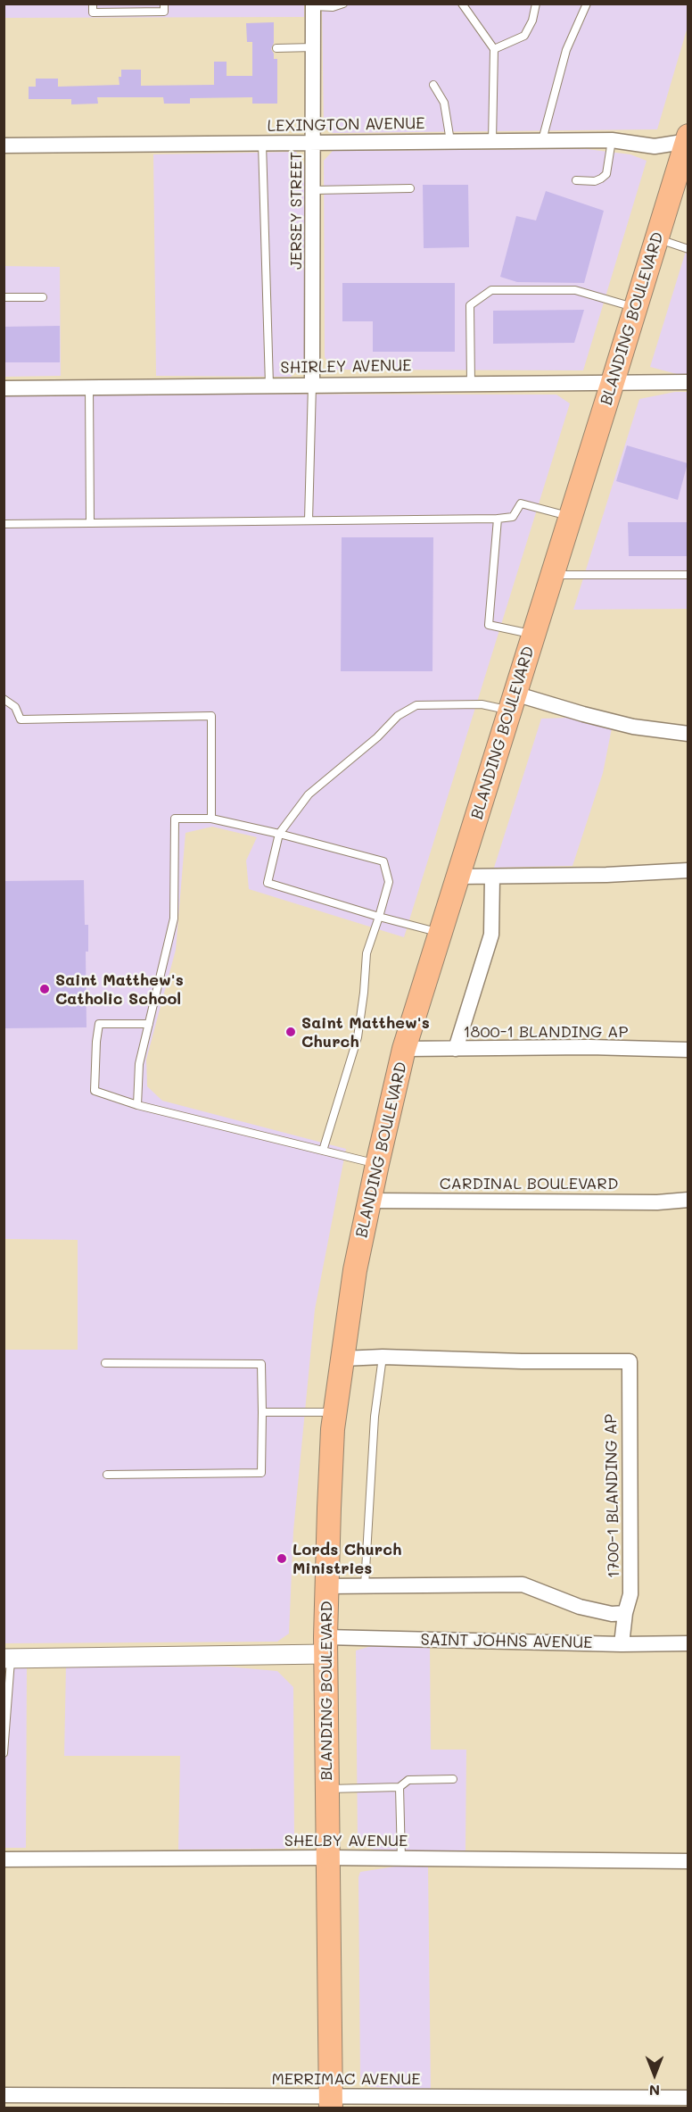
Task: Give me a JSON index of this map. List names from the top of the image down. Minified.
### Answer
{"streets":{"main road":["BLANDING BOULEVARD"],"street":["LEXINGTON AVENUE","JERSEY STREET","SHIRLEY AVENUE","1800-1 BLANDING AP","CARDINAL BOULEVARD","1700-1 BLANDING AP","SAINT JOHNS AVENUE","SHELBY AVENUE","MERRIMAC AVENUE"]},"crossings":[["LEXINGTON AVENUE","JERSEY STREET"],["LEXINGTON AVENUE","BLANDING BOULEVARD"],["JERSEY STREET","SHIRLEY AVENUE"],["BLANDING BOULEVARD","SHIRLEY AVENUE"],["BLANDING BOULEVARD","1800-1 BLANDING AP"],["BLANDING BOULEVARD","CARDINAL BOULEVARD"],["BLANDING BOULEVARD","1700-1 BLANDING AP"],["BLANDING BOULEVARD","SAINT JOHNS AVENUE"],["BLANDING BOULEVARD","SHELBY AVENUE"],["BLANDING BOULEVARD","MERRIMAC AVENUE"]],"places":["Saint Matthew's Catholic School","Saint Matthew's Church","Lords Church Ministries"],"north":"bottom"}
